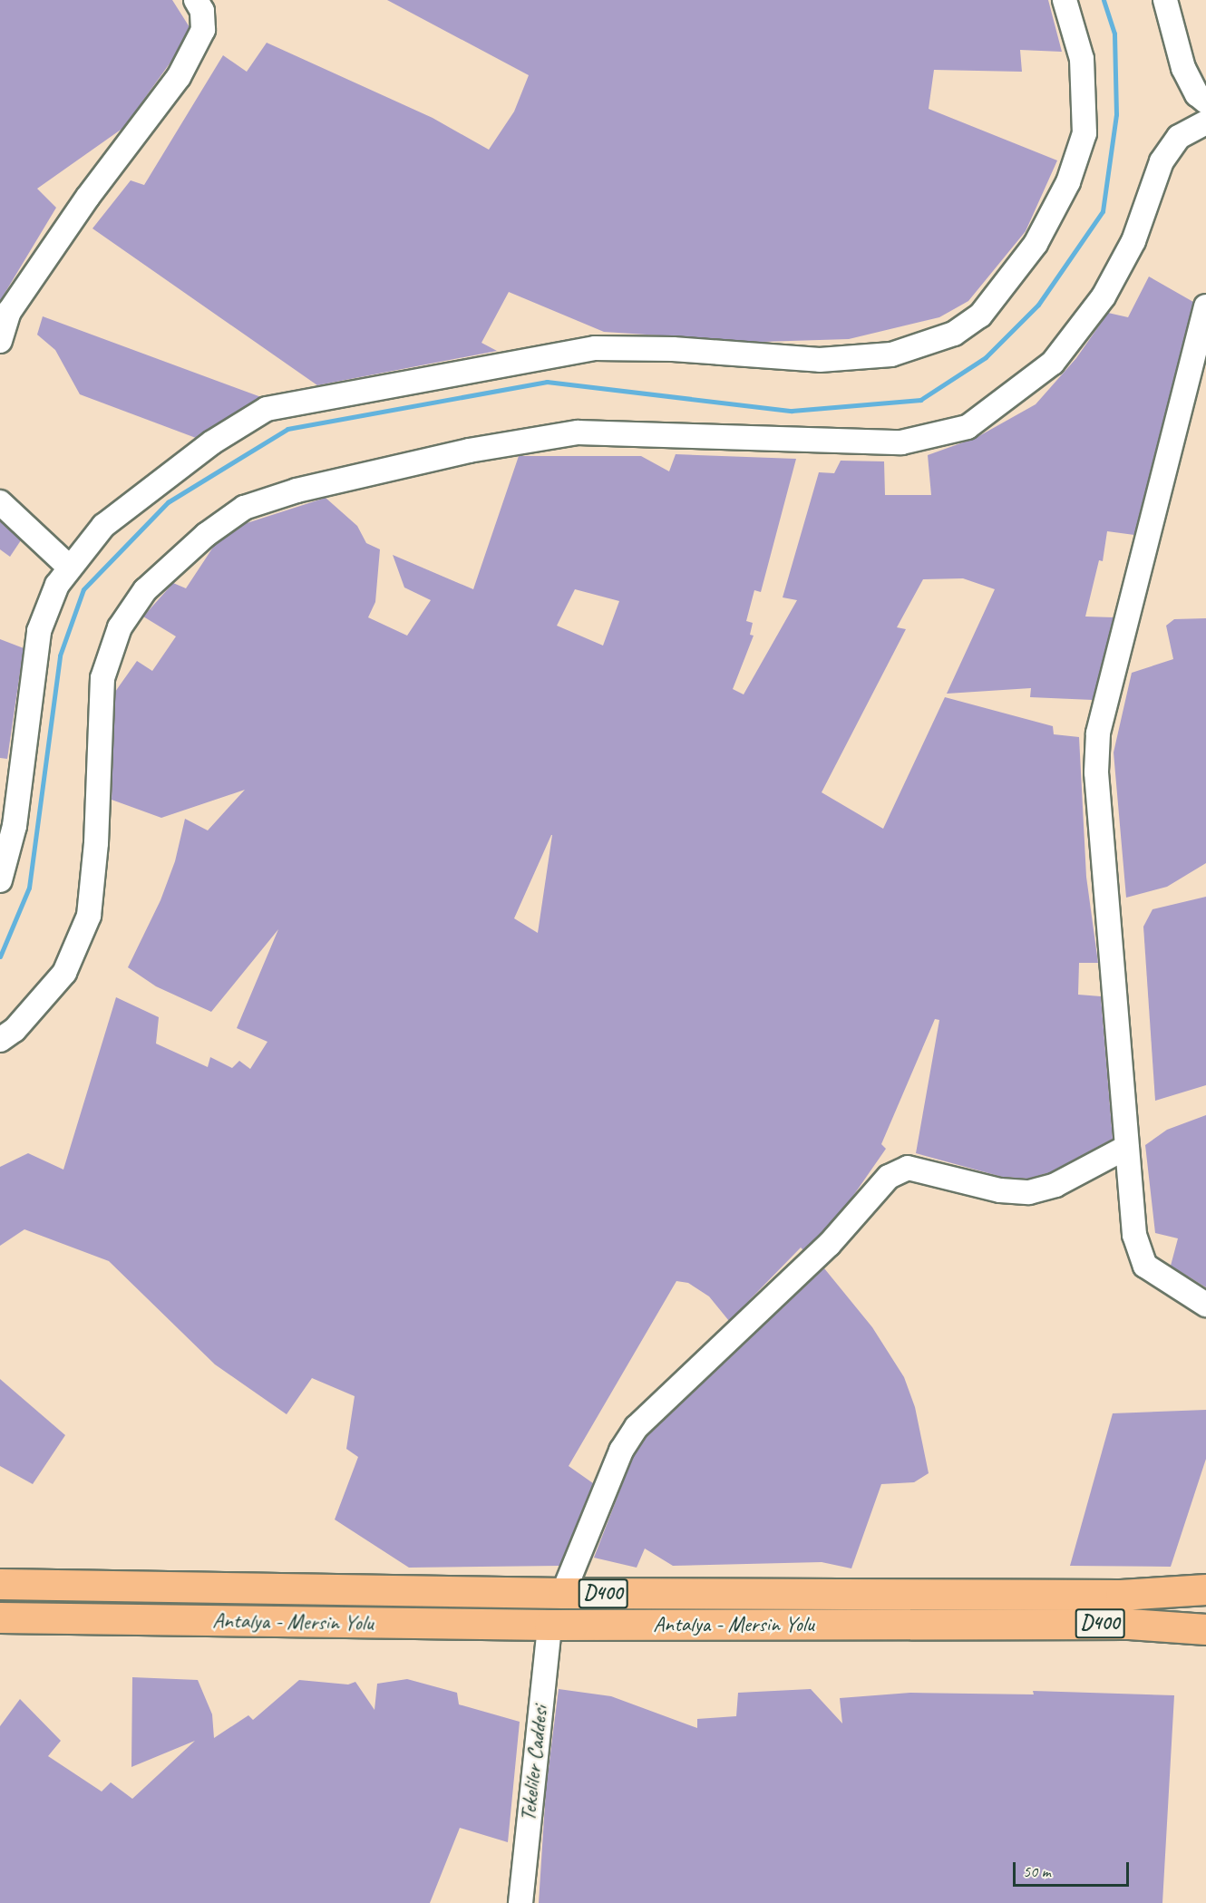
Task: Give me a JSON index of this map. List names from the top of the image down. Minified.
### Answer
{"streets":{"highway":["D400","Antalya - Mersin Yolu"],"street":["Tekeliler Caddesi"]},"crossings":[["Antalya - Mersin Yolu","Tekeliler Caddesi"]],"scale_bar":"50 m"}
